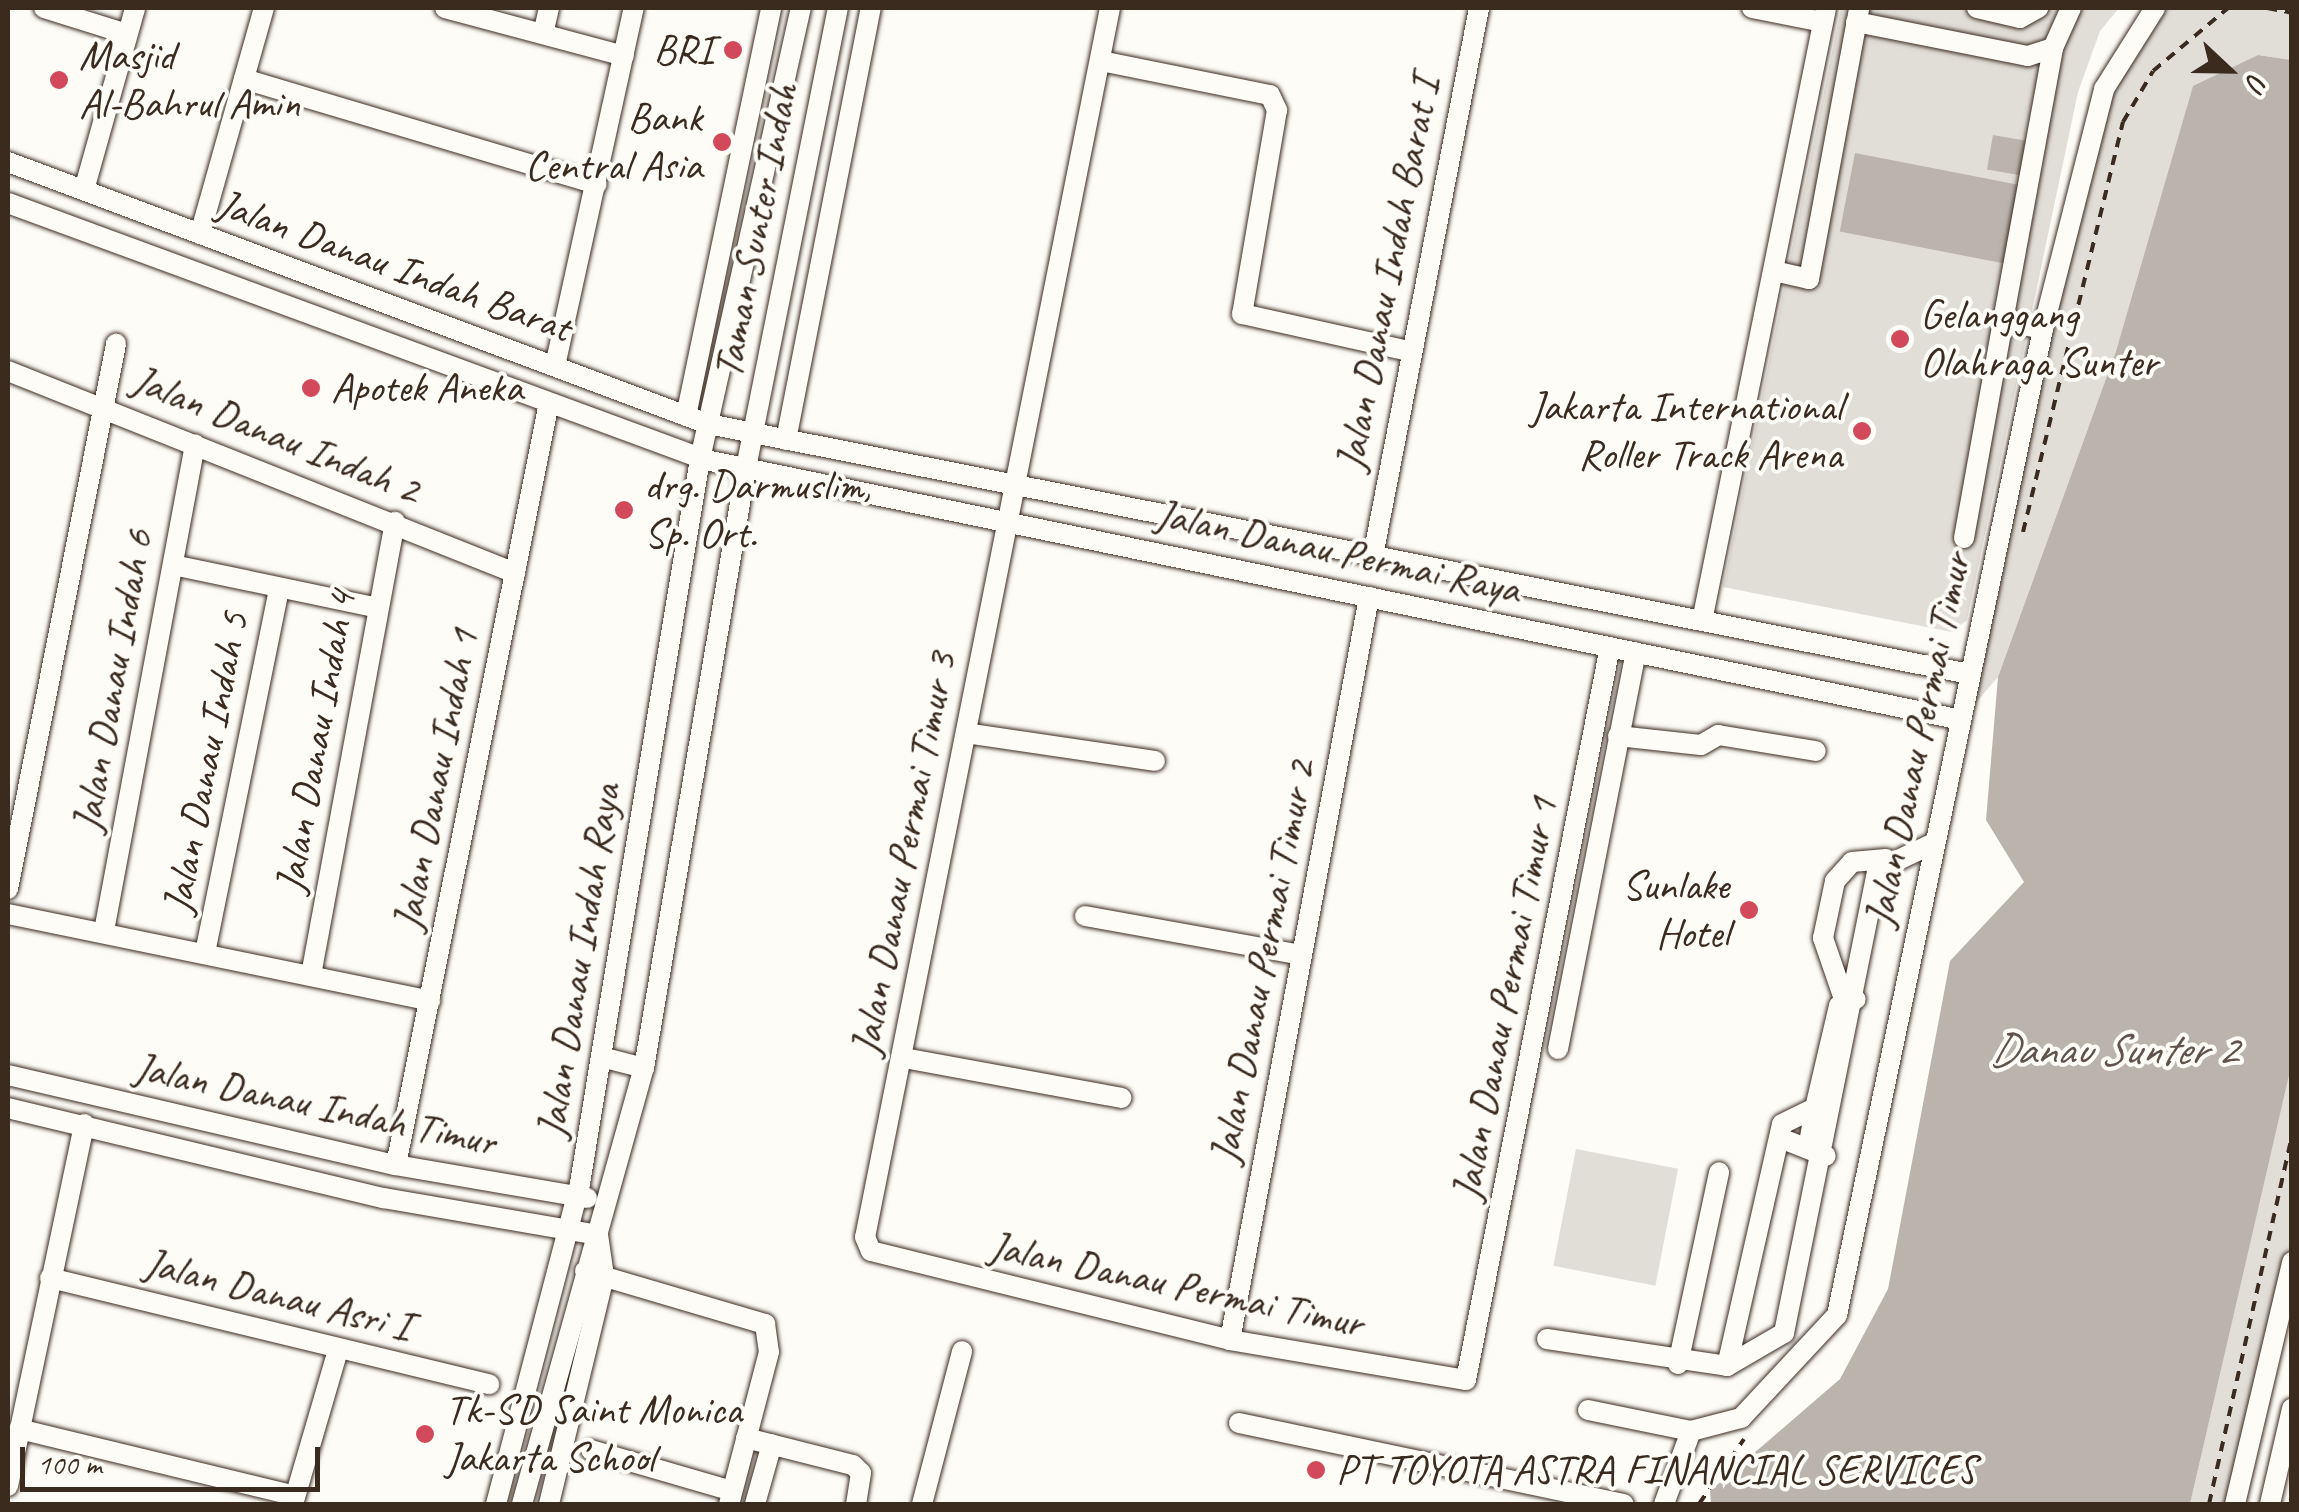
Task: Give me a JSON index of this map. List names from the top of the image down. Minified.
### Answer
{"streets":{"street":["Taman Sunter Indah","Jalan Danau Indah Barat","Jalan Danau Indah Barat I","Jalan Danau Indah 2","Jalan Danau Permai Raya","Jalan Danau Indah 6","Jalan Danau Permai Timur","Jalan Danau Indah 4","Jalan Danau Indah 5","Jalan Danau Indah 1","Jalan Danau Permai Timur 3","Jalan Danau Indah Raya","Jalan Danau Permai Timur 2","Jalan Danau Permai Timur 1","Jalan Danau Indah Timur","Jalan Danau Asri I"]},"crossings":[["Taman Sunter Indah","Jalan Danau Indah Barat"],["Taman Sunter Indah","Jalan Danau Permai Raya"],["Taman Sunter Indah","Jalan Danau Indah Raya"],["Jalan Danau Indah Barat","Jalan Danau Permai Raya"],["Jalan Danau Indah Barat","Jalan Danau Indah 1"],["Jalan Danau Indah Barat","Jalan Danau Indah Raya"],["Jalan Danau Indah Barat I","Jalan Danau Permai Raya"],["Jalan Danau Indah 2","Jalan Danau Indah 6"],["Jalan Danau Indah 2","Jalan Danau Indah 4"],["Jalan Danau Indah 2","Jalan Danau Indah 1"],["Jalan Danau Permai Raya","Jalan Danau Permai Timur"],["Jalan Danau Permai Raya","Jalan Danau Permai Timur 3"],["Jalan Danau Permai Raya","Jalan Danau Indah Raya"],["Jalan Danau Permai Raya","Jalan Danau Permai Timur 2"],["Jalan Danau Permai Raya","Jalan Danau Permai Timur 1"],["Jalan Danau Indah 6","Jalan Danau Indah 5"],["Jalan Danau Permai Timur","Jalan Danau Permai Timur 3"],["Jalan Danau Permai Timur","Jalan Danau Permai Timur 2"],["Jalan Danau Permai Timur","Jalan Danau Permai Timur 1"],["Jalan Danau Indah 4","Jalan Danau Indah 5"],["Jalan Danau Indah 1","Jalan Danau Indah Timur"],["Jalan Danau Indah Raya","Jalan Danau Indah Timur"]],"water":["Danau Sunter 2"],"places":["BRI","Masjid Al-Bahrul Amin","Bank Central Asia","Gelanggang Olahraga Sunter","Apotek Aneka","Jakarta International Roller Track Arena","drg. Darmuslim, Sp. Ort.","Sunlake Hotel","Tk-SD Saint Monica Jakarta School","PT TOYOTA ASTRA FINANCIAL SERVICES"],"scale_bar":"100 m","north":"right"}
